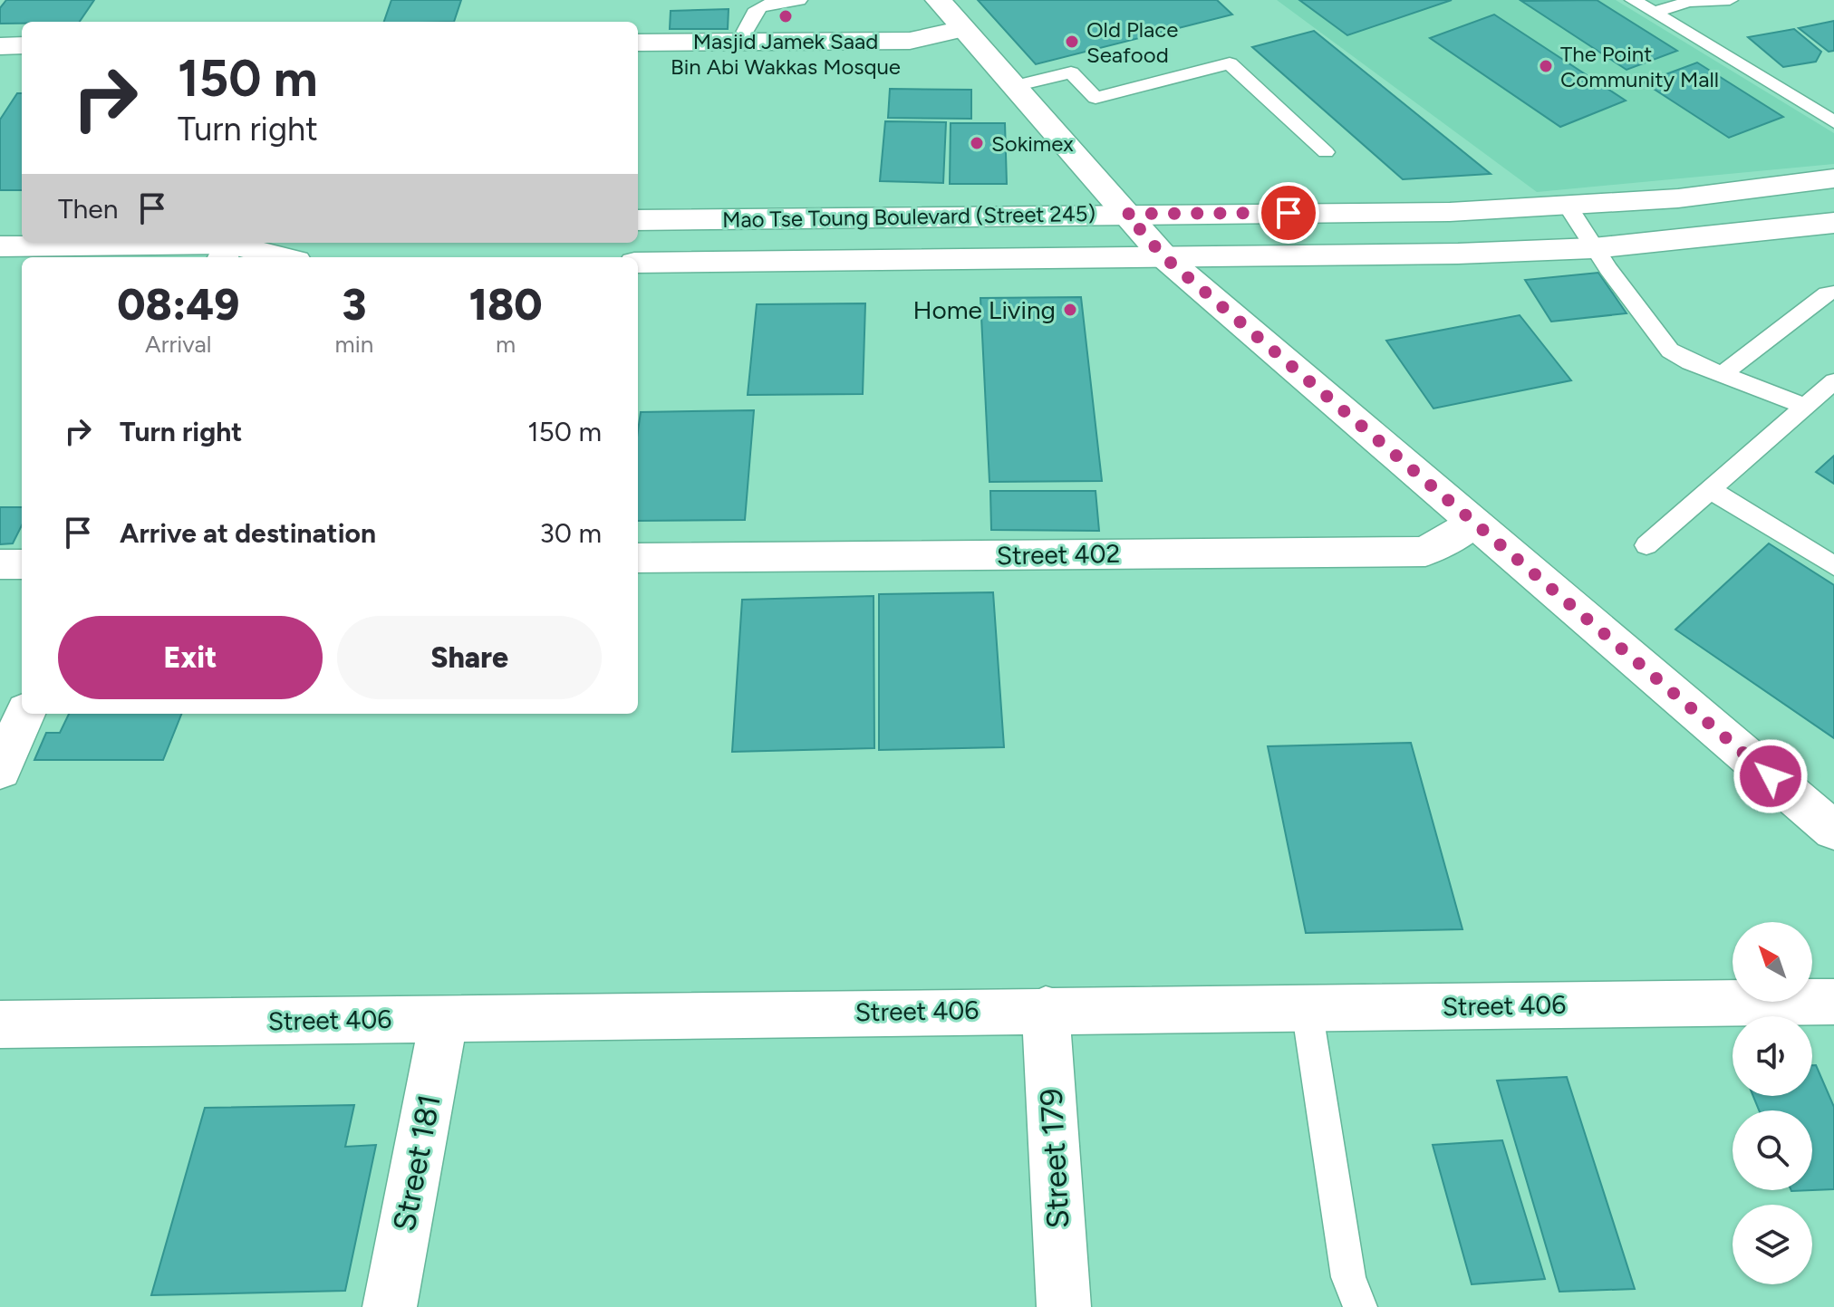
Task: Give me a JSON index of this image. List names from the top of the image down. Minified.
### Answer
{"streets":{"street":["Mao Tse Toung Boulevard (Street 245)","Street 402","Street 406","Street 179","Street 181"]},"crossings":[["Street 406","Street 179"],["Street 406","Street 181"]],"places":["Masjid Jamek Saad Bin Abi Wakkas Mosque","Old Place Seafood","The Point Community Mall","Sokimex","Home Living"],"north":"top left","page":{"turn":["150 m","Turn right"],"then":"Then","eta":["08:49","Arrival","3","min","180","m"],"list":[{"name":"Turn right","value":"150 m"},{"name":"Arrive at destination","value":"30 m"}],"buttons":["Exit","Share"]}}
